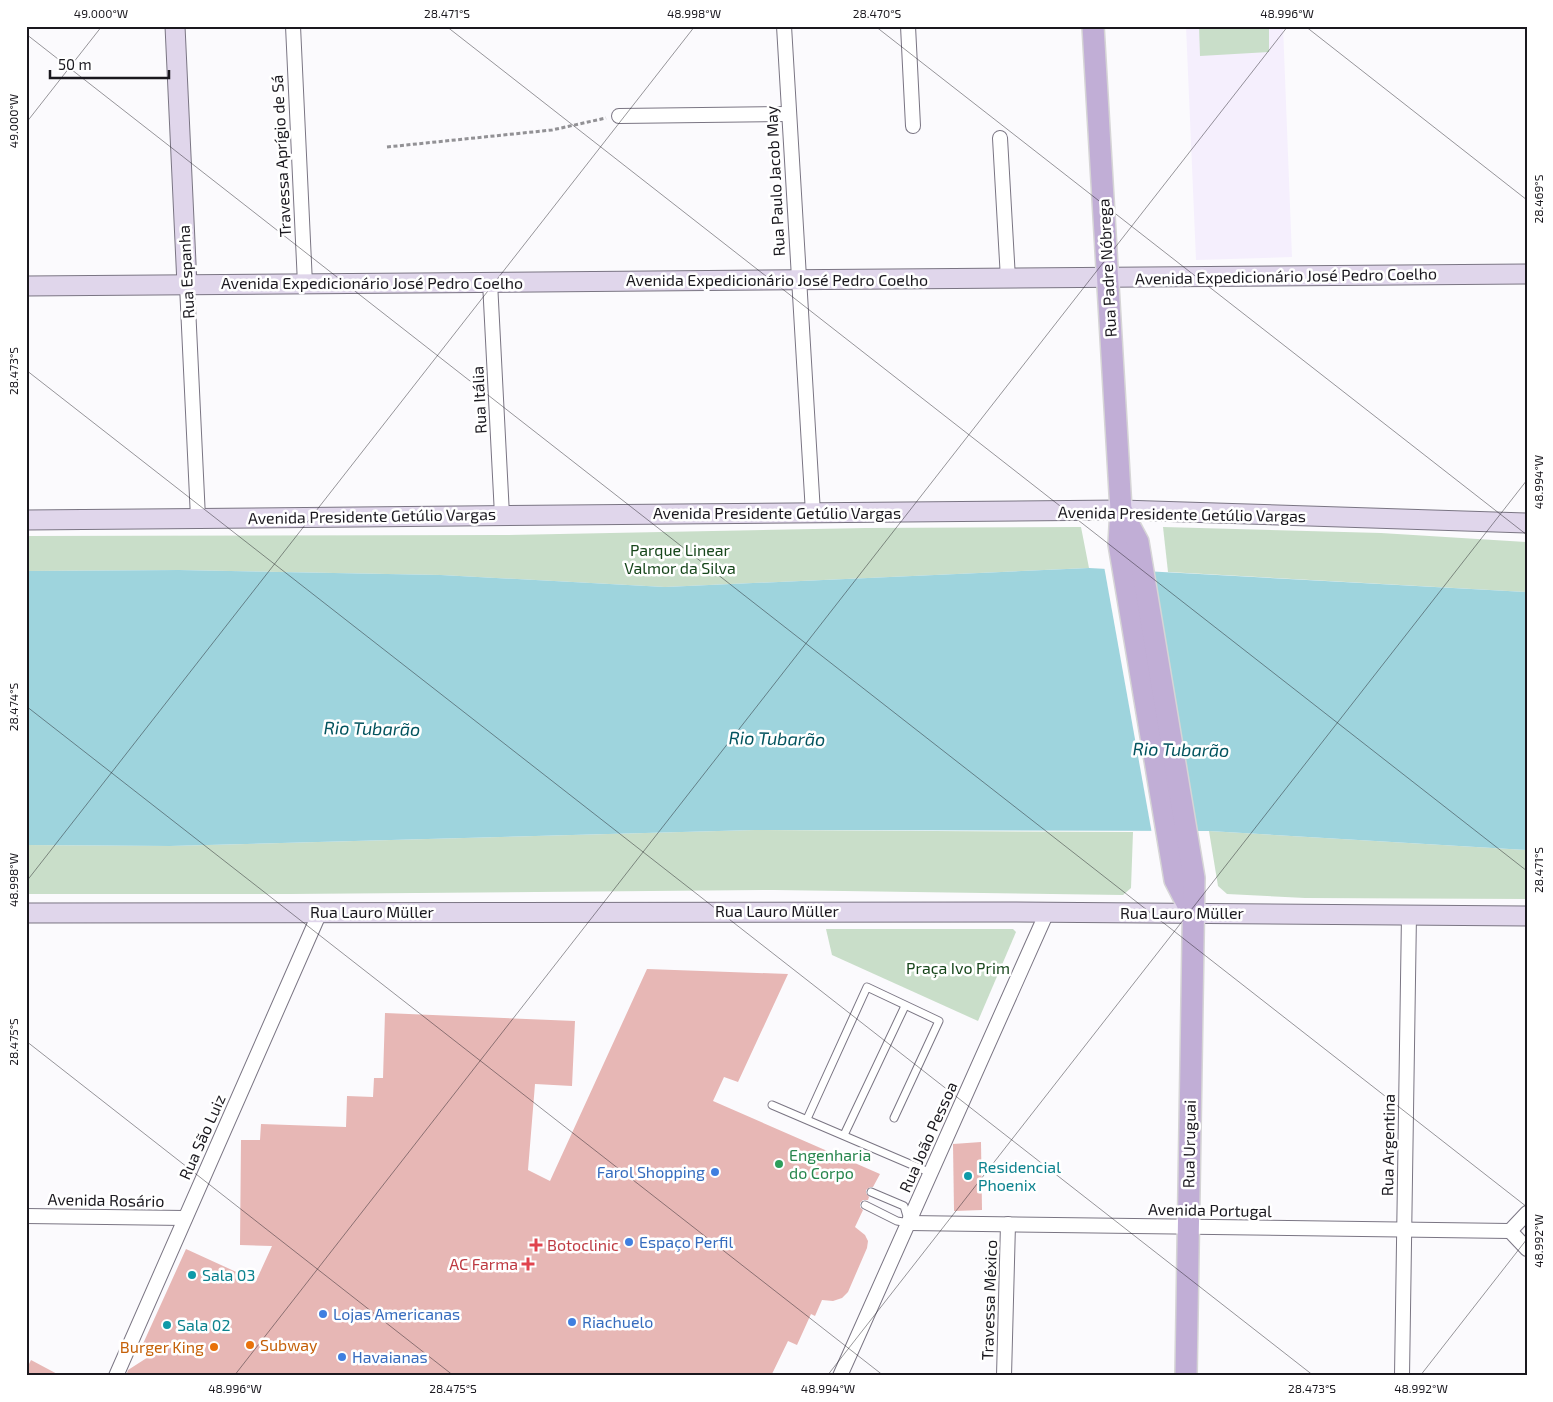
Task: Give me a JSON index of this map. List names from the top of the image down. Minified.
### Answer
{"streets":{"main road":["Rua Padre Nóbrega","Rua Espanha","Avenida Expedicionário José Pedro Coelho","Avenida Presidente Getúlio Vargas","Rua Lauro Müller","Rua Uruguai"],"street":["Travessa Aprígio de Sá","Rua Paulo Jacob May","Rua Itália","Rua São Luiz","Rua João Pessoa","Rua Argentina","Avenida Rosário","Avenida Portugal","Travessa México"]},"crossings":[["Travessa Aprígio de Sá","Avenida Expedicionário José Pedro Coelho"],["Rua Paulo Jacob May","Avenida Expedicionário José Pedro Coelho"],["Rua Paulo Jacob May","Avenida Presidente Getúlio Vargas"],["Rua Padre Nóbrega","Avenida Expedicionário José Pedro Coelho"],["Rua Padre Nóbrega","Avenida Presidente Getúlio Vargas"],["Rua Padre Nóbrega","Rua Uruguai"],["Rua Espanha","Avenida Expedicionário José Pedro Coelho"],["Rua Espanha","Avenida Presidente Getúlio Vargas"],["Avenida Expedicionário José Pedro Coelho","Rua Itália"],["Rua Itália","Avenida Presidente Getúlio Vargas"],["Rua Lauro Müller","Rua São Luiz"],["Rua Lauro Müller","Rua João Pessoa"],["Rua Lauro Müller","Rua Uruguai"],["Rua Lauro Müller","Rua Argentina"],["Rua São Luiz","Avenida Rosário"],["Rua João Pessoa","Avenida Portugal"],["Rua Uruguai","Avenida Portugal"],["Rua Argentina","Avenida Portugal"],["Avenida Portugal","Travessa México"]],"water":["Rio Tubarão"],"parks":["Parque Linear Valmor da Silva","Praça Ivo Prim"],"places":{"other":["Engenharia do Corpo","Farol Shopping","Residencial Phoenix","Espaço Perfil","Sala 03","Lojas Americanas","Riachuelo","Sala 02","Subway","Burger King","Havaianas"],"health":["Botoclinic","AC Farma"]},"scale_bar":"50 m","coordinates":["49.000°W","28.471°S","48.998°W","28.470°S","48.996°W","28.469°S","28.473°S","48.994°W","28.474°S","28.475°S","48.992°W"]}
